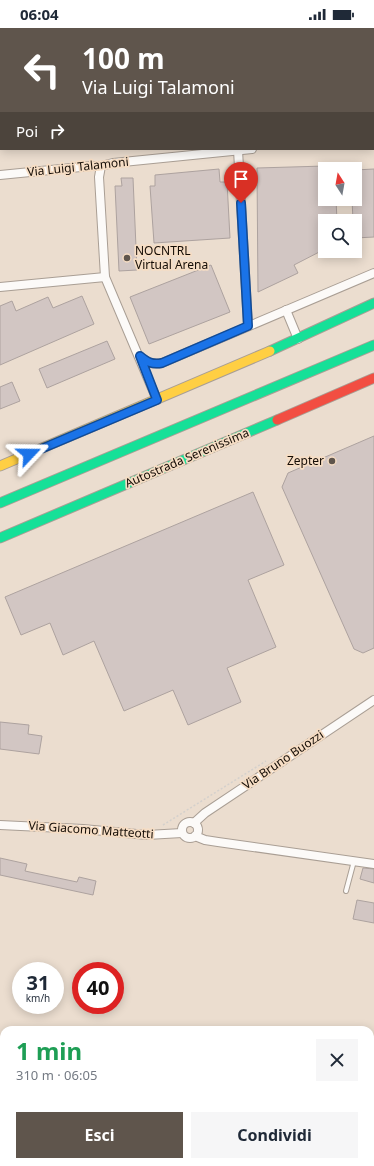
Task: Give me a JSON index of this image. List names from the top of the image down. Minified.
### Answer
{"streets":{"main road":["Autostrada Serenissima"],"street":["Via Luigi Talamoni","Via Bruno Buozzi","Via Giacomo Matteotti"]},"crossings":[["Via Bruno Buozzi","Via Giacomo Matteotti"]],"places":["NOCNTRL Virtual Arena","Zepter"],"north":"top","page":{"status":"06:04","turn":["100 m","Via Luigi Talamoni"],"then":"Poi","speed":"31 km/h","limit":"40","heading":["1 min","310 m · 06:05"],"buttons":["Esci","Condividi"]}}
